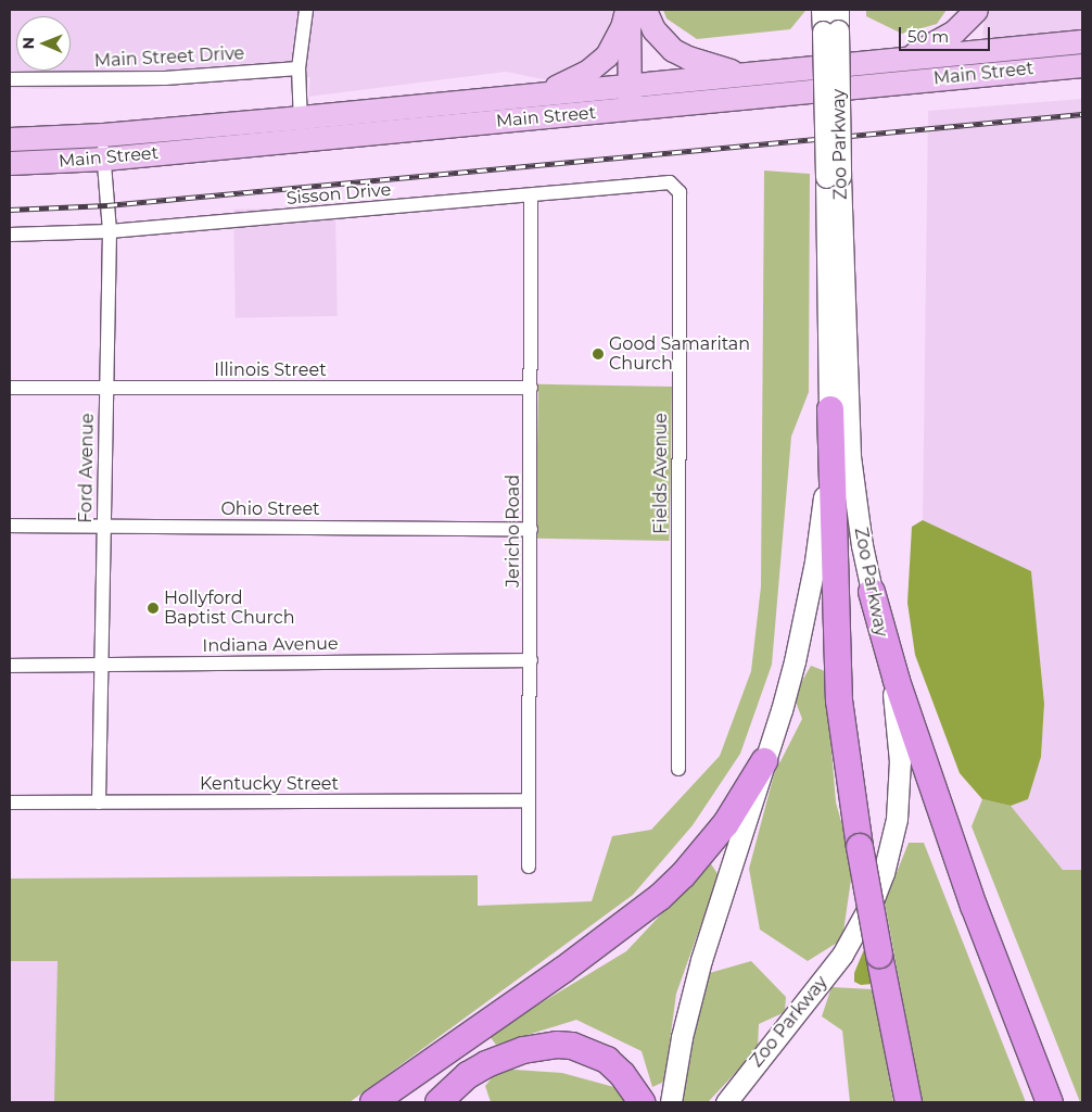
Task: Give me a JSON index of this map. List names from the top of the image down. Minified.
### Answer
{"streets":{"main road":["Main Street","Zoo Parkway"],"street":["Main Street Drive","Sisson Drive","Illinois Street","Ford Avenue","Fields Avenue","Ohio Street","Jericho Road","Indiana Avenue","Kentucky Street"]},"crossings":[["Main Street","Ford Avenue"],["Sisson Drive","Ford Avenue"],["Sisson Drive","Fields Avenue"],["Sisson Drive","Jericho Road"],["Illinois Street","Ford Avenue"],["Illinois Street","Jericho Road"],["Ford Avenue","Ohio Street"],["Ford Avenue","Indiana Avenue"],["Ford Avenue","Kentucky Street"],["Ohio Street","Jericho Road"],["Jericho Road","Indiana Avenue"],["Jericho Road","Kentucky Street"]],"places":["Good Samaritan Church","Hollyford Baptist Church"],"scale_bar":"50 m","north":"left"}
